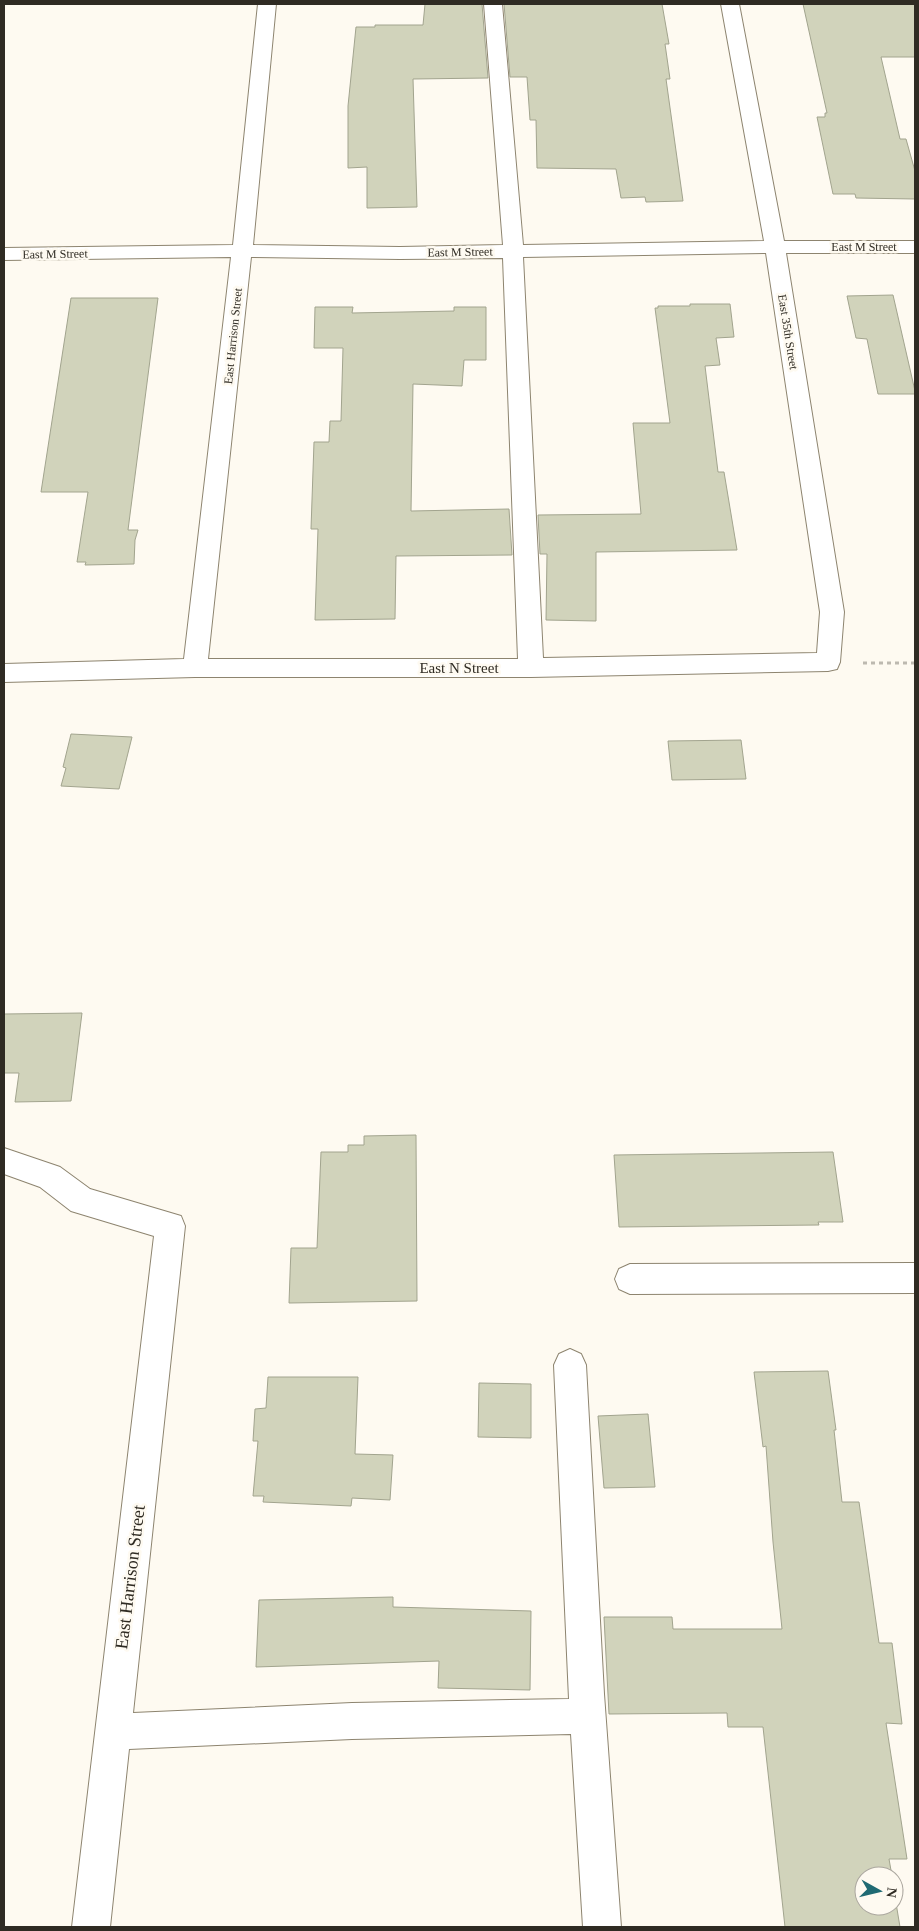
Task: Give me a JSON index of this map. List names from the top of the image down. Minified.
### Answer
{"streets":{"street":["East M Street","East 35th Street","East Harrison Street","East N Street"]},"crossings":[["East M Street","East 35th Street"],["East M Street","East Harrison Street"],["East 35th Street","East N Street"],["East Harrison Street","East N Street"]],"north":"right"}
